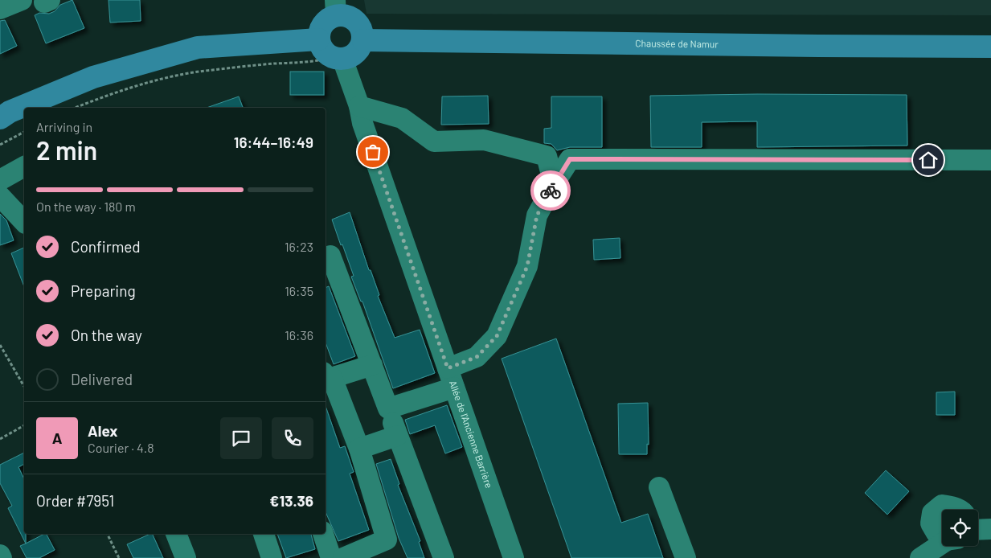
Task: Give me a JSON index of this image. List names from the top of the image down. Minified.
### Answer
{"streets":{"main road":["Chaussée de Namur"],"street":["Allée de l'Ancienne Barrière"]},"crossings":[["Chaussée de Namur","Allée de l'Ancienne Barrière"]],"page":{"heading":["2 min","Arriving in","16:44–16:49"],"panel":["Alex","Courier · 4.8","Order #7951","€13.36"],"bar":"On the way · 180 m","list":[["Confirmed","16:23"],["Preparing","16:35"],["On the way","16:36"],"Delivered"],"round":"A"}}
